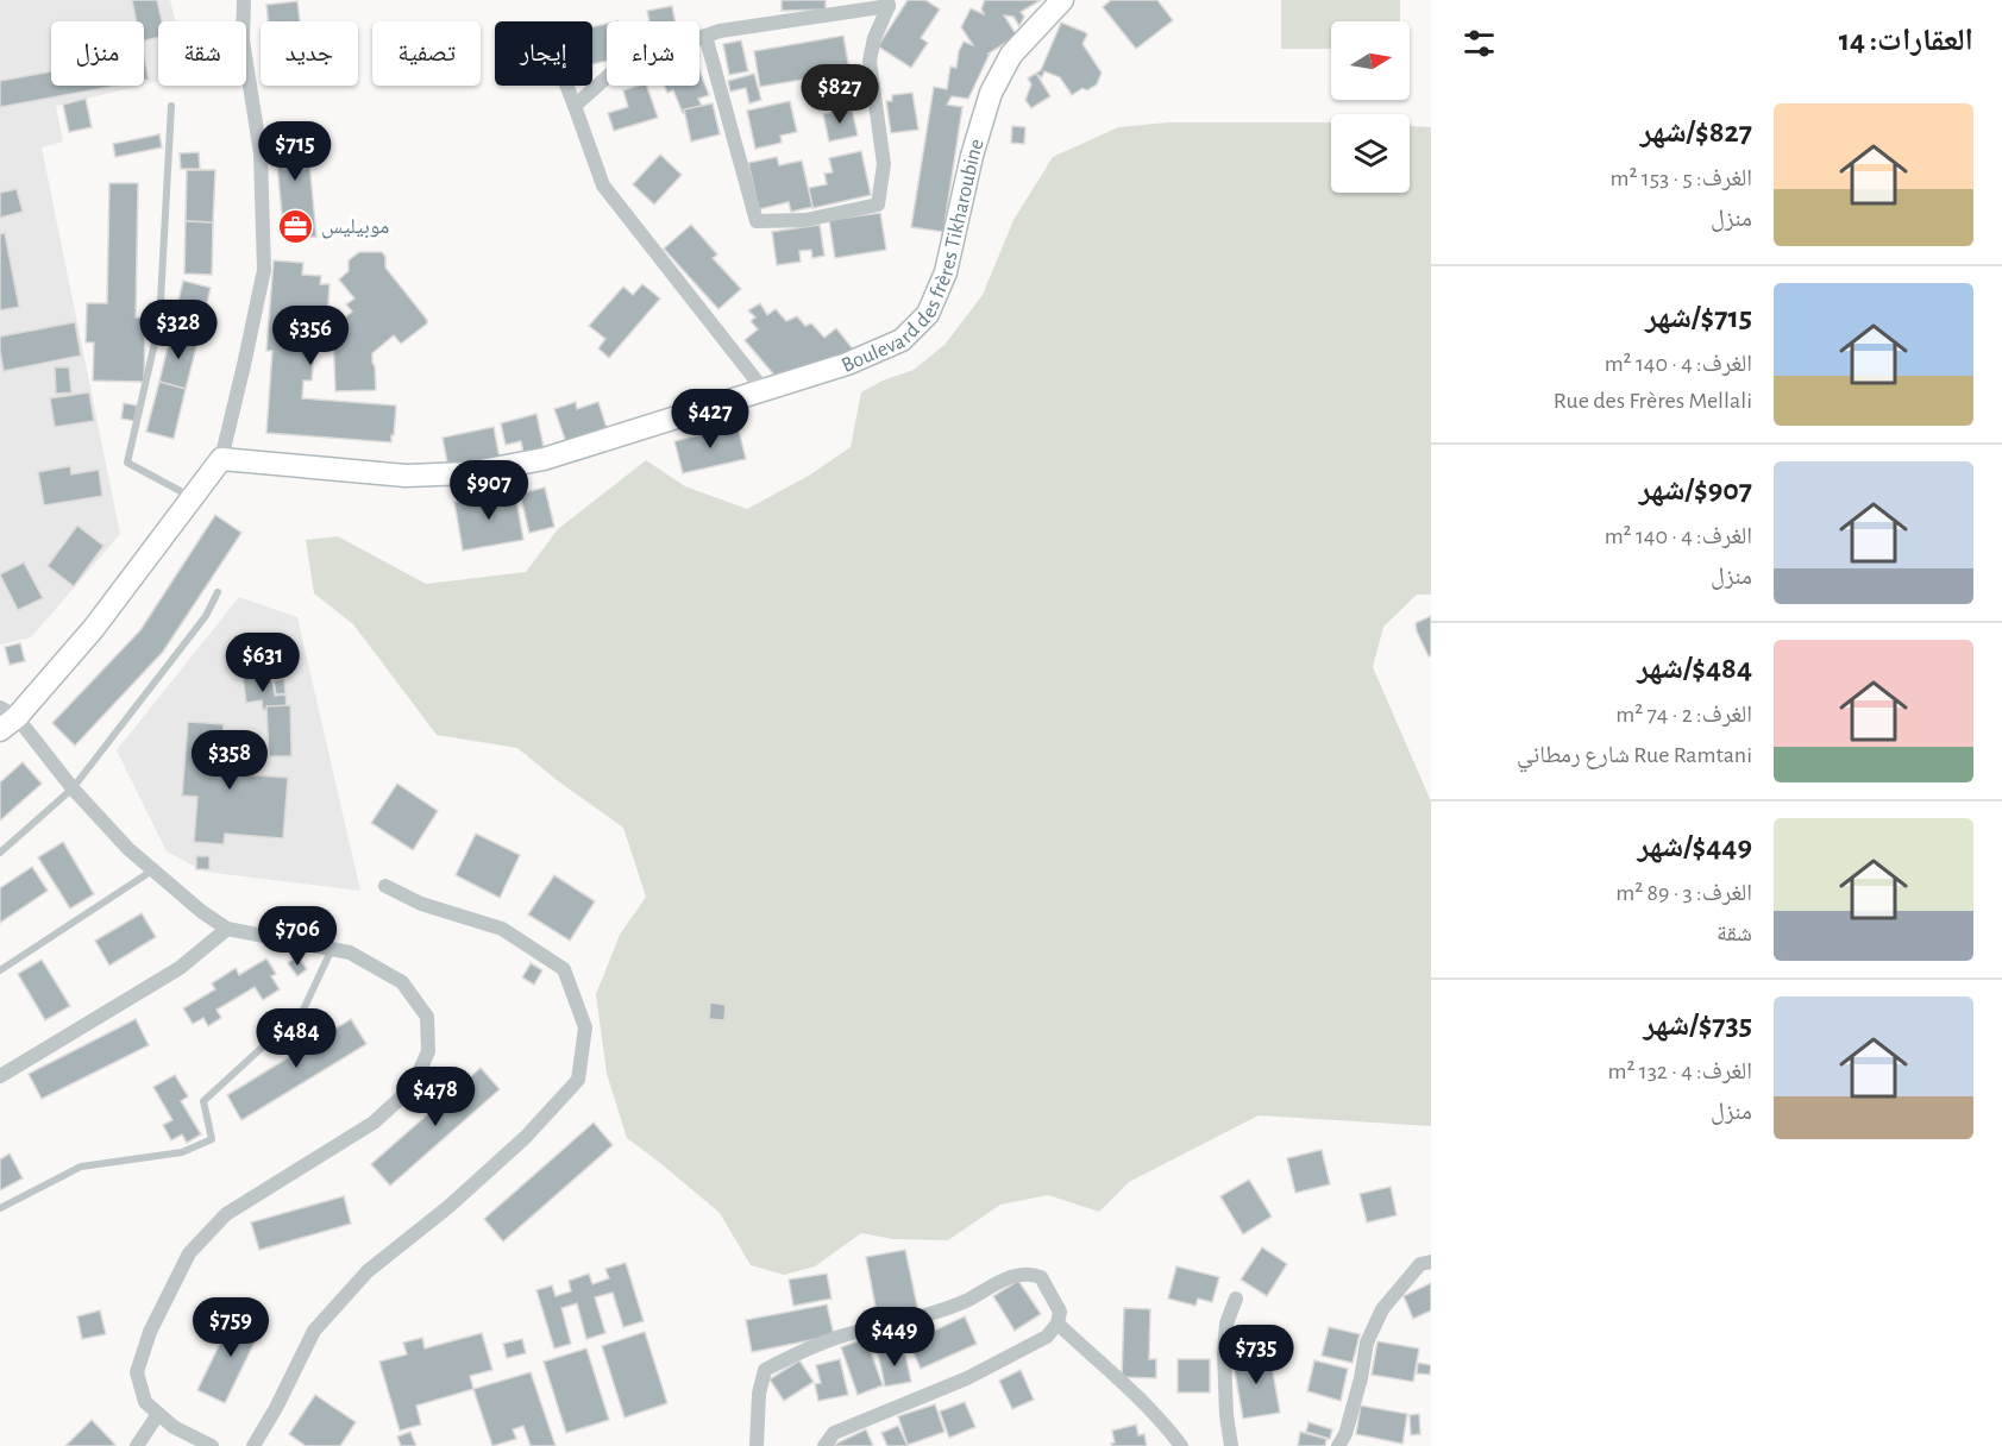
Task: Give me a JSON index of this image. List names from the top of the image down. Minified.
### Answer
{"streets":{"street":["Boulevard des frères Tikharoubine"]},"places":{"office":["موبيليس"]},"north":"right","page":{"heading":"العقارات: 14","chip":["شراء","إيجار","تصفية","جديد","شقة","منزل"],"price":["$827","$715","$328","$356","$427","$907","$631","$358","$706","$484","$478","$759","$449","$735"],"list":[{"name":"$827/شهر","note":"الغرف: 5 · 153 m² · منزل"},{"name":"$715/شهر","note":"الغرف: 4 · 140 m² · Rue des Frères Mellali"},{"name":"$907/شهر","note":"الغرف: 4 · 140 m² · منزل"},{"name":"$484/شهر","note":"الغرف: 2 · 74 m² · Rue Ramtani شارع رمطاني"},{"name":"$449/شهر","note":"الغرف: 3 · 89 m² · شقة"},{"name":"$735/شهر","note":"الغرف: 4 · 132 m² · منزل"}]}}
